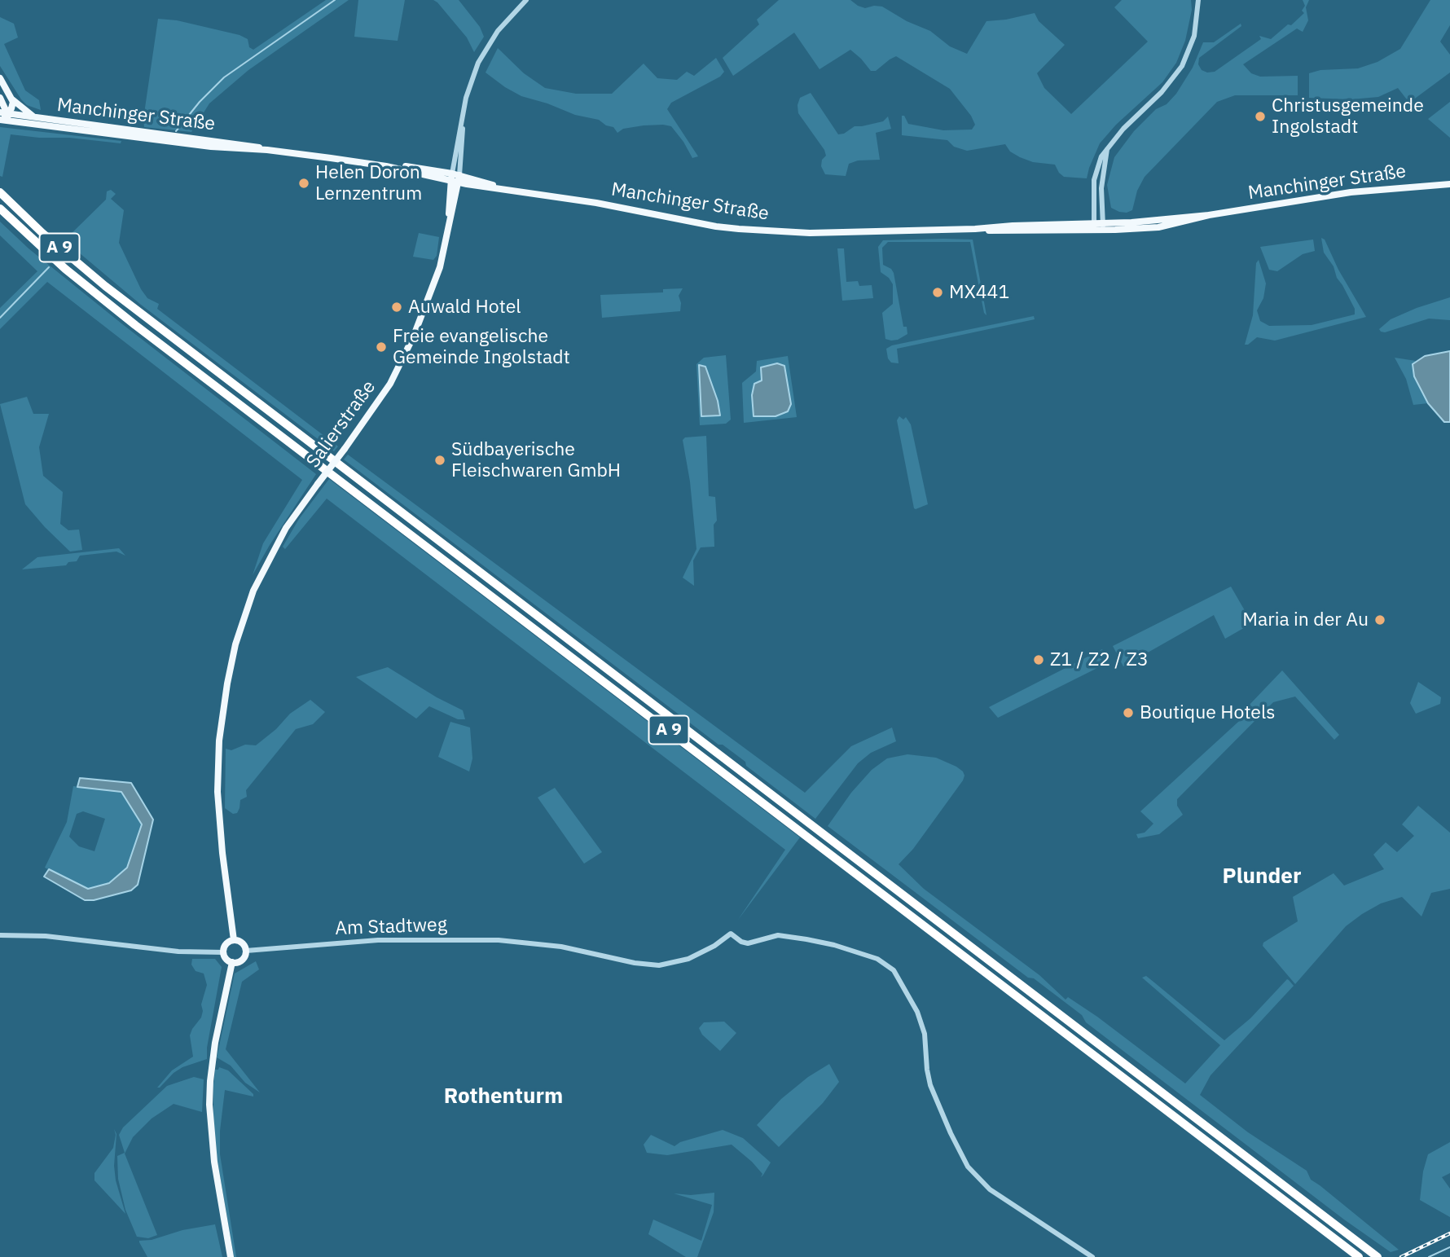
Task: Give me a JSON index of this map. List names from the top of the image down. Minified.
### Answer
{"streets":{"highway":["A 9"],"main road":["Manchinger Straße","Salierstraße"],"street":["Am Stadtweg"]},"crossings":[["Manchinger Straße","Salierstraße"],["Salierstraße","Am Stadtweg"]],"districts":["Plunder","Rothenturm"],"places":["Christusgemeinde Ingolstadt","Helen Doron Lernzentrum","MX441","Auwald Hotel","Freie evangelische Gemeinde Ingolstadt","Südbayerische Fleischwaren GmbH","Maria in der Au","Z1 / Z2 / Z3","Boutique Hotels"]}
